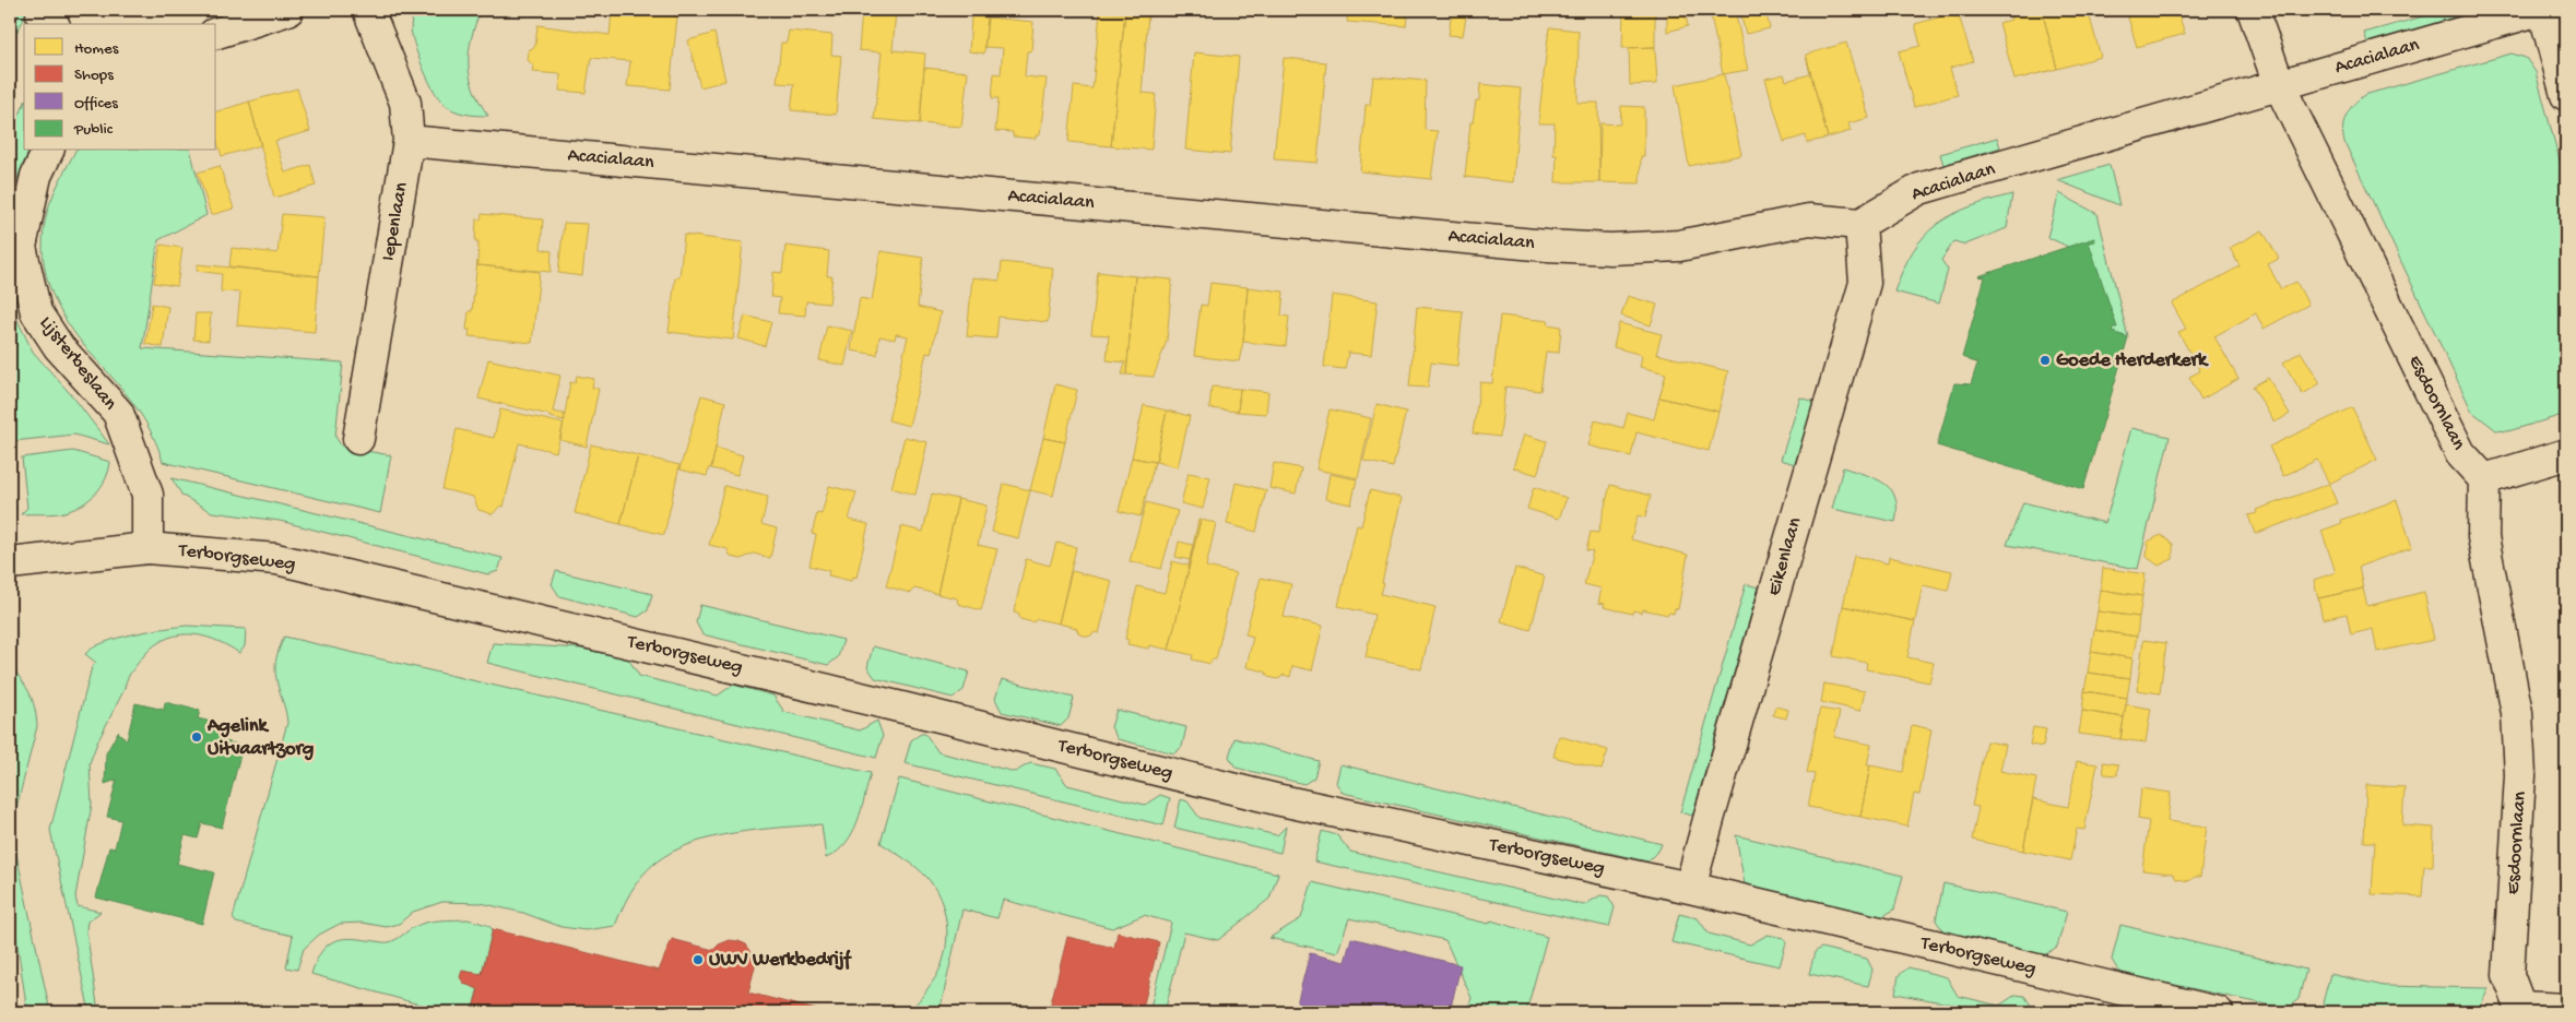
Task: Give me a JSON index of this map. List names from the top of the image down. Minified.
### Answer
{"streets":{"street":["Acacialaan","Iepenlaan","Lijsterbeslaan","Esdoornlaan","Eikenlaan","Terborgseweg"]},"crossings":[["Acacialaan","Iepenlaan"],["Acacialaan","Esdoornlaan"],["Acacialaan","Eikenlaan"],["Lijsterbeslaan","Terborgseweg"],["Eikenlaan","Terborgseweg"]],"places":["Goede Herderkerk","Agelink Uitvaartzorg","UWV Werkbedrijf"],"legend":["Homes","Shops","Offices","Public"]}
